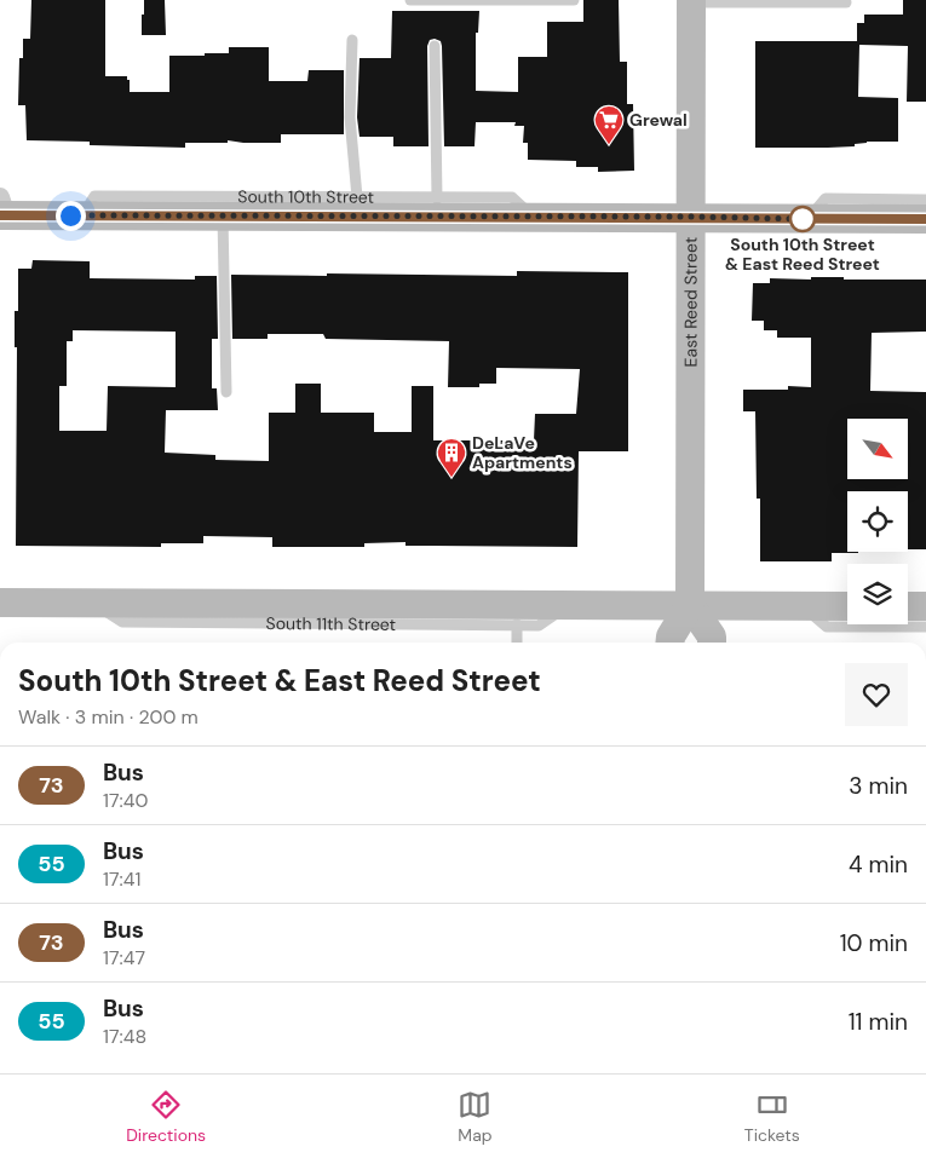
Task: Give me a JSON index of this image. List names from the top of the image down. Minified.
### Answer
{"streets":{"main road":["South 10th Street","East Reed Street","South 11th Street"]},"crossings":[["South 10th Street","East Reed Street"],["East Reed Street","South 11th Street"]],"places":{"supermarket":["Grewal"],"other":["South 10th Street & East Reed Street"],"building":["DeLaVe Apartments"]},"lines":["bus line 73"],"north":"bottom right","page":{"heading":["South 10th Street & East Reed Street","Walk · 3 min · 200 m"],"list":[{"mark":"73","name":"Bus","note":"17:40","value":"3 min"},{"mark":"55","name":"Bus","note":"17:41","value":"4 min"},{"mark":"73","name":"Bus","note":"17:47","value":"10 min"},{"mark":"55","name":"Bus","note":"17:48","value":"11 min"}],"tabs":["Directions","Map","Tickets"]}}
